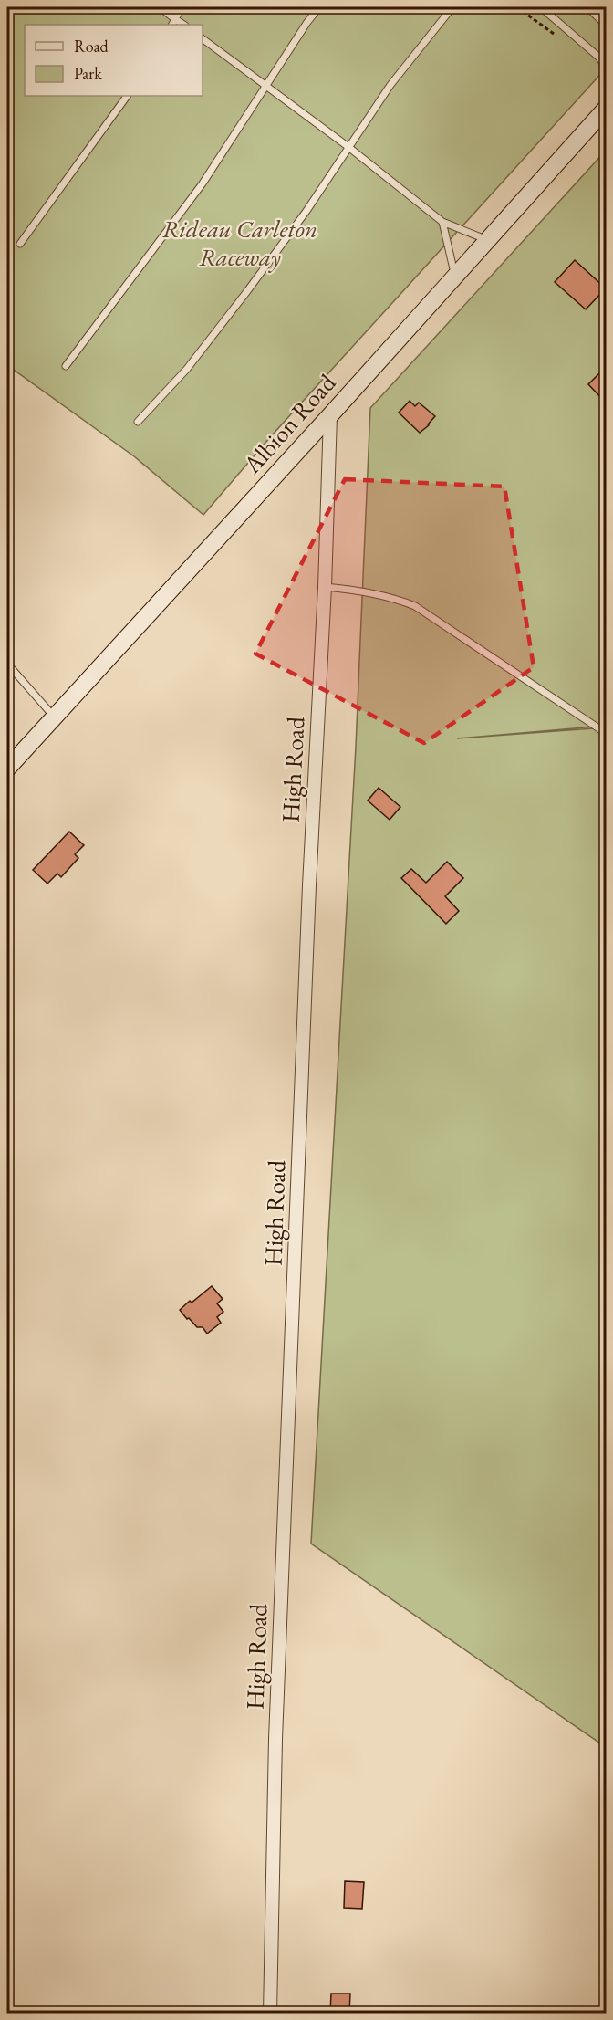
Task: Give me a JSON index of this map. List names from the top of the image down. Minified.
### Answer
{"streets":{"main road":["Albion Road"],"street":["High Road"]},"crossings":[["Albion Road","High Road"]],"parks":["Rideau Carleton Raceway"],"legend":["Road","Park"]}
